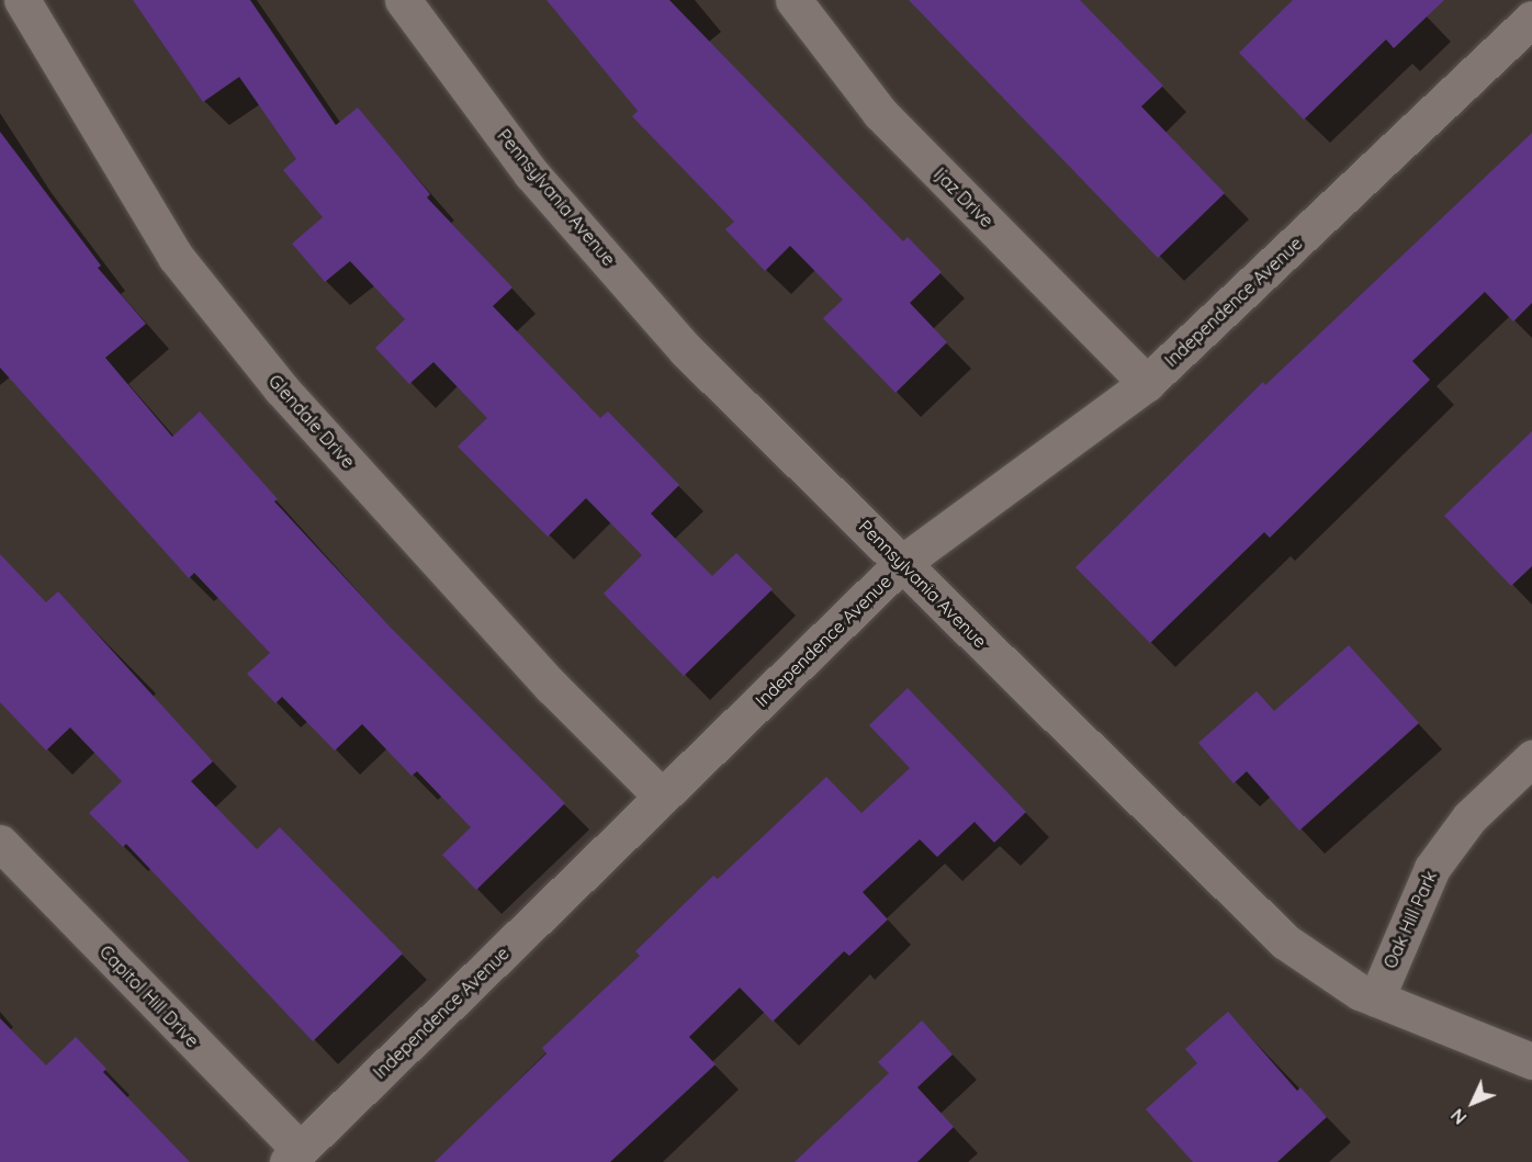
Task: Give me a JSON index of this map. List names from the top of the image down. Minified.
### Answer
{"streets":{"street":["Pennsylvania Avenue","Ijaz Drive","Independence Avenue","Glendale Drive","Oak Hill Park","Capitol Hill Drive"]},"crossings":[["Pennsylvania Avenue","Independence Avenue"],["Pennsylvania Avenue","Oak Hill Park"],["Ijaz Drive","Independence Avenue"],["Independence Avenue","Glendale Drive"],["Independence Avenue","Capitol Hill Drive"]],"north":"bottom left"}
